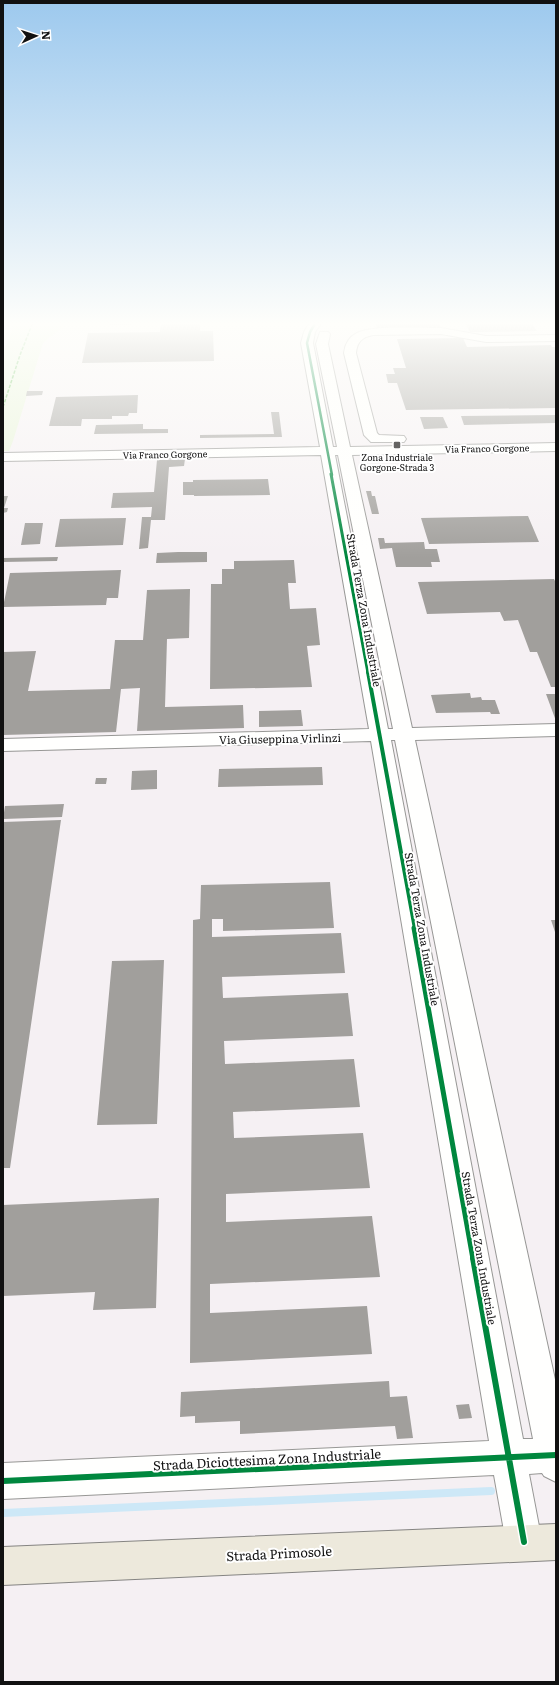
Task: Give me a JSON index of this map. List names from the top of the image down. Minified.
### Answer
{"streets":{"main road":["Strada Primosole"],"street":["Via Franco Gorgone","Strada Terza Zona Industriale","Via Giuseppina Virlinzi","Strada Diciottesima Zona Industriale"]},"crossings":[["Via Franco Gorgone","Strada Terza Zona Industriale"],["Strada Terza Zona Industriale","Via Giuseppina Virlinzi"],["Strada Terza Zona Industriale","Strada Diciottesima Zona Industriale"],["Strada Terza Zona Industriale","Strada Primosole"]],"places":{"transit":["Zona Industriale Gorgone-Strada 3"]},"north":"right"}
